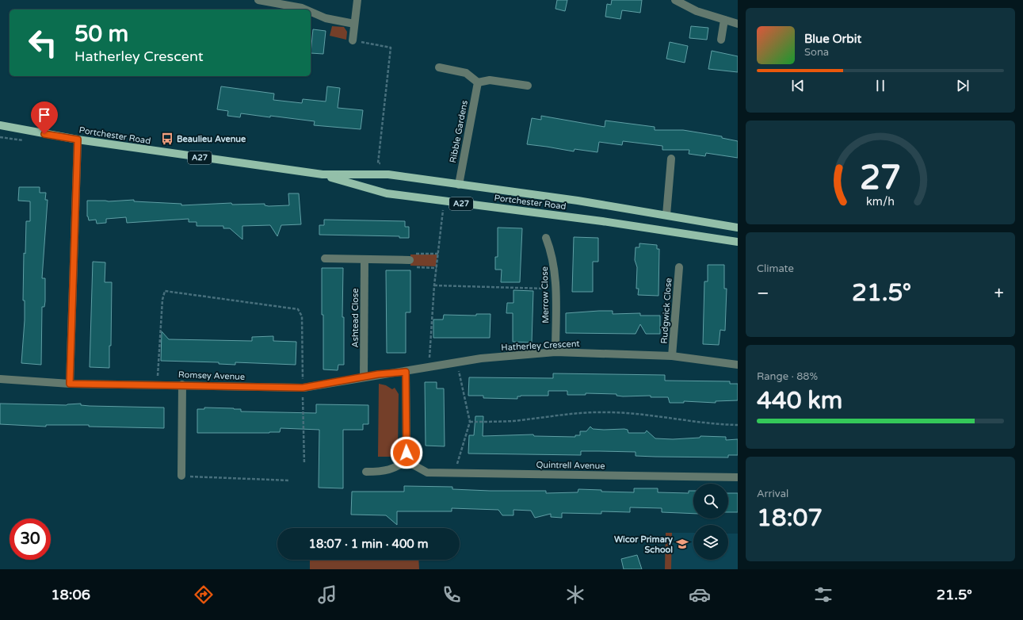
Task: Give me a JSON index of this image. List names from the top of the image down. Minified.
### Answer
{"streets":{"main road":["Portchester Road","A27"],"street":["Ribble Gardens","Merrow Close","Rudgwick Close","Ashtead Close","Hatherley Crescent","Romsey Avenue","Quintrell Avenue"]},"crossings":[["Ribble Gardens","Portchester Road"],["Merrow Close","Hatherley Crescent"],["Rudgwick Close","Hatherley Crescent"],["Ashtead Close","Hatherley Crescent"],["Ashtead Close","Romsey Avenue"],["Hatherley Crescent","Romsey Avenue"]],"places":{"bus stop":["Beaulieu Avenue"],"school or university":["Wicor Primary School"]},"page":{"turn":["50 m","Hatherley Crescent"],"song":["Blue Orbit","Sona"],"tile":["Climate",["Range · 88%","440 km"],["Arrival","18:07"]],"heat":["−","21.5°","+"],"limit":"30","trip":"18:07 · 1 min · 400 m","tabs":["18:06","21.5°"],"gauge":["27","km/h"]}}
